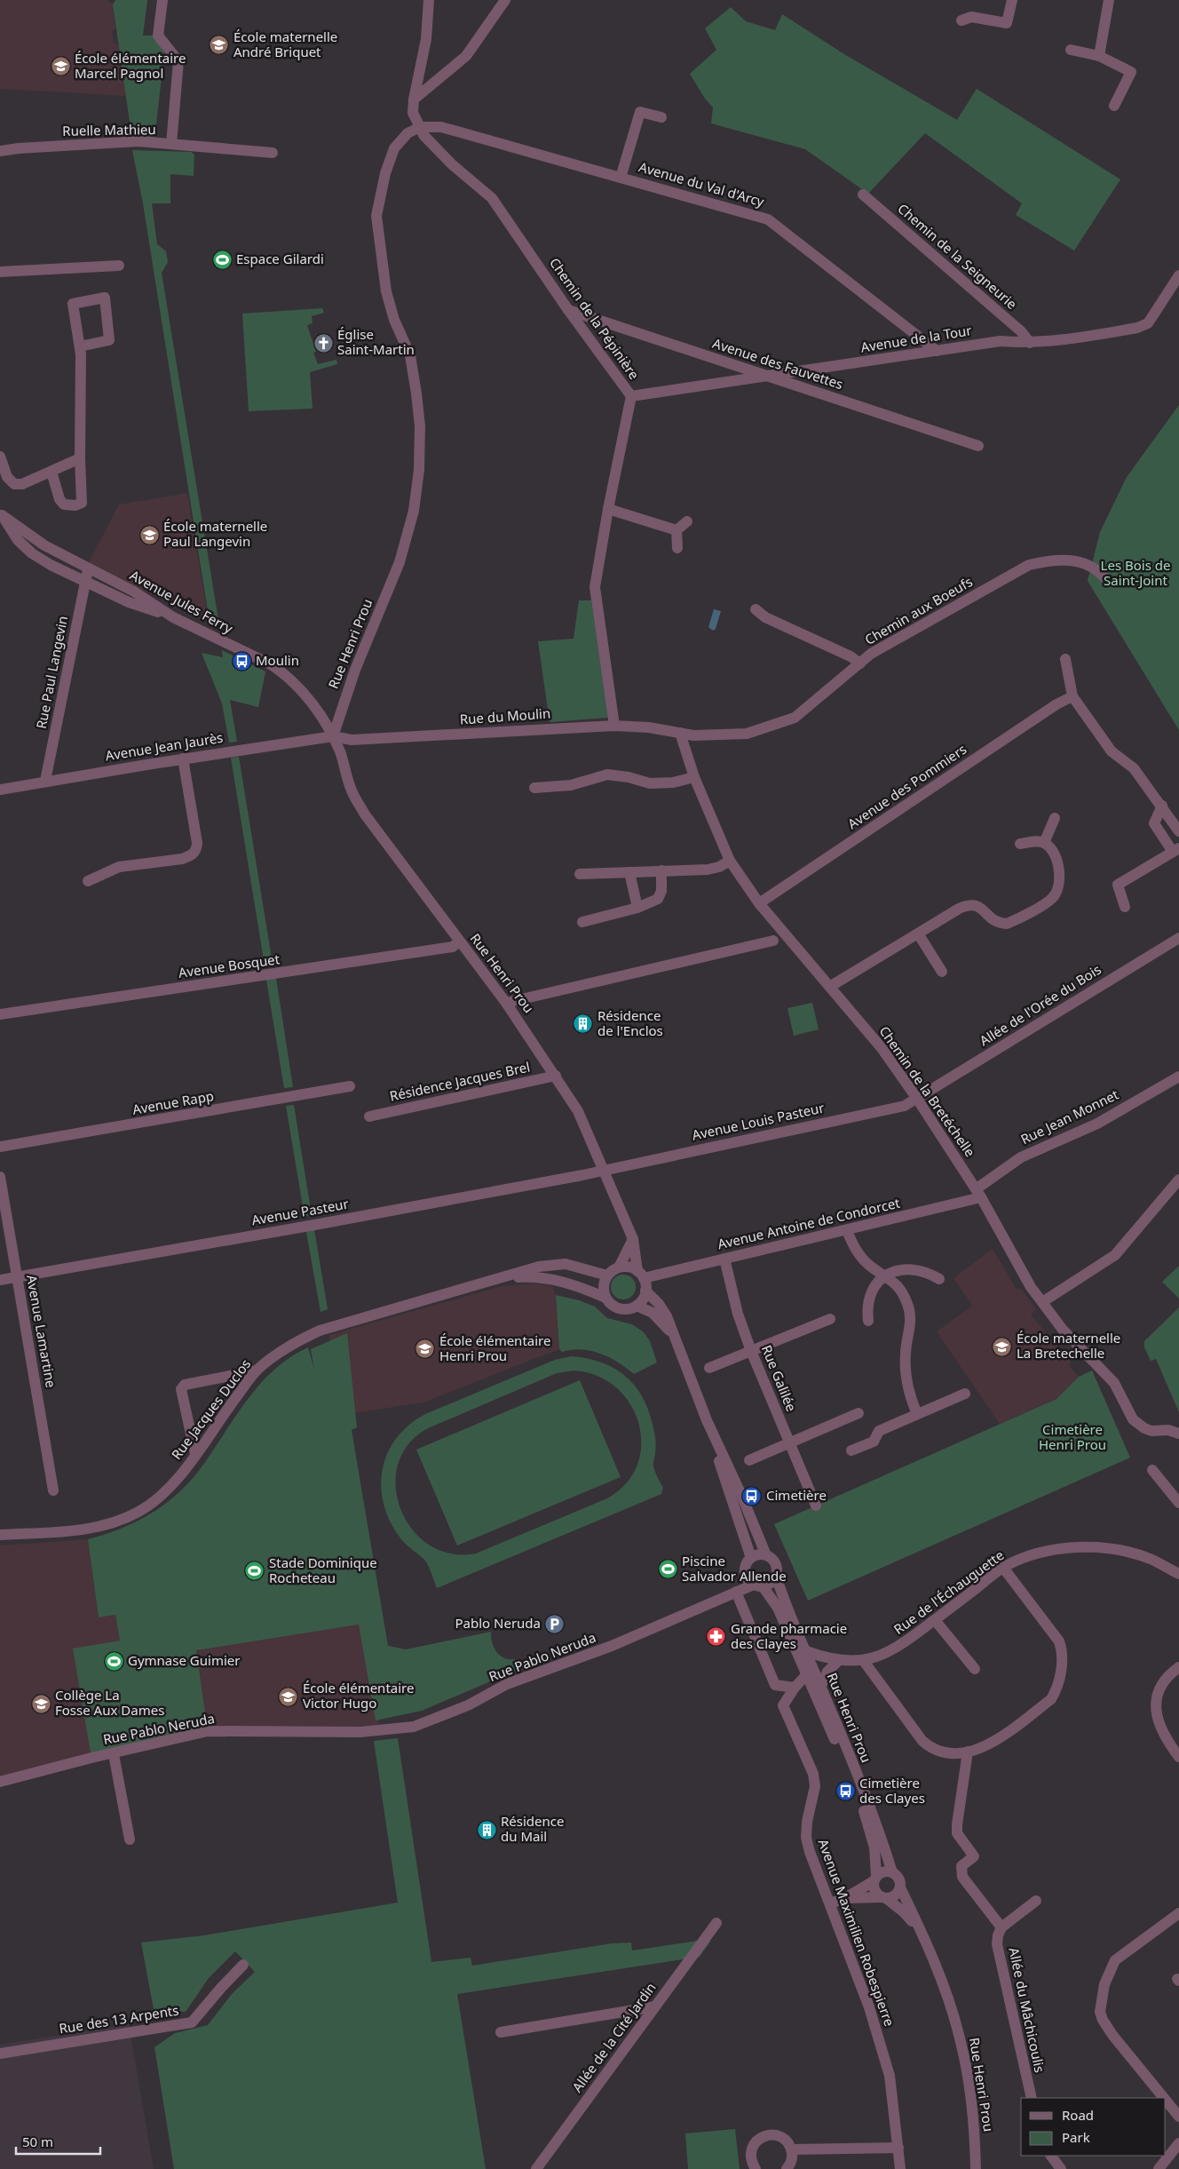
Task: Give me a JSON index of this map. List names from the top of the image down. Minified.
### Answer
{"streets":{"street":["Ruelle Mathieu","Avenue du Val d'Arcy","Chemin de la Seigneurie","Chemin de la Pépinière","Avenue de la Tour","Avenue des Fauvettes","Avenue Jules Ferry","Chemin aux Boeufs","Rue Henri Prou","Rue Paul Langevin","Rue du Moulin","Avenue Jean Jaurès","Avenue des Pommiers","Avenue Bosquet","Allée de l'Orée du Bois","Résidence Jacques Brel","Chemin de la Bretéchelle","Avenue Rapp","Rue Jean Monnet","Avenue Louis Pasteur","Avenue Pasteur","Avenue Antoine de Condorcet","Avenue Lamartine","Rue Galilée","Rue Jacques Duclos","Rue de l'Échauguette","Rue Pablo Neruda","Avenue Maximilien Robespierre","Allée du Mâchicoulis","Rue des 13 Arpents","Allée de la Cité Jardin"]},"crossings":[["Avenue du Val d'Arcy","Chemin de la Pépinière"],["Avenue du Val d'Arcy","Avenue de la Tour"],["Avenue du Val d'Arcy","Rue Henri Prou"],["Chemin de la Seigneurie","Avenue de la Tour"],["Chemin de la Pépinière","Avenue de la Tour"],["Chemin de la Pépinière","Avenue des Fauvettes"],["Chemin de la Pépinière","Rue Henri Prou"],["Chemin de la Pépinière","Rue du Moulin"],["Avenue de la Tour","Avenue des Fauvettes"],["Avenue Jules Ferry","Rue Henri Prou"],["Avenue Jules Ferry","Rue Paul Langevin"],["Avenue Jules Ferry","Rue du Moulin"],["Avenue Jules Ferry","Avenue Jean Jaurès"],["Chemin aux Boeufs","Rue du Moulin"],["Chemin aux Boeufs","Chemin de la Bretéchelle"],["Rue Henri Prou","Rue du Moulin"],["Rue Henri Prou","Avenue Jean Jaurès"],["Rue Henri Prou","Avenue Bosquet"],["Rue Henri Prou","Résidence Jacques Brel"],["Rue Henri Prou","Avenue Louis Pasteur"],["Rue Henri Prou","Avenue Pasteur"],["Rue Henri Prou","Avenue Antoine de Condorcet"],["Rue Henri Prou","Rue Jacques Duclos"],["Rue Henri Prou","Rue de l'Échauguette"],["Rue Henri Prou","Rue Pablo Neruda"],["Rue Henri Prou","Avenue Maximilien Robespierre"],["Rue Paul Langevin","Avenue Jean Jaurès"],["Rue du Moulin","Avenue Jean Jaurès"],["Rue du Moulin","Chemin de la Bretéchelle"],["Avenue des Pommiers","Chemin de la Bretéchelle"],["Allée de l'Orée du Bois","Chemin de la Bretéchelle"],["Allée de l'Orée du Bois","Avenue Louis Pasteur"],["Chemin de la Bretéchelle","Rue Jean Monnet"],["Chemin de la Bretéchelle","Avenue Louis Pasteur"],["Chemin de la Bretéchelle","Avenue Antoine de Condorcet"],["Rue Jean Monnet","Avenue Antoine de Condorcet"],["Avenue Louis Pasteur","Avenue Pasteur"],["Avenue Pasteur","Avenue Lamartine"],["Avenue Antoine de Condorcet","Rue Galilée"],["Avenue Antoine de Condorcet","Rue Jacques Duclos"]],"parks":["Les Bois de Saint-Joint","Cimetière Henri Prou"],"places":{"school or university":["École maternelle André Briquet","École élémentaire Marcel Pagnol","École maternelle Paul Langevin","École maternelle La Bretechelle","École élémentaire Henri Prou","École élémentaire Victor Hugo","Collège La Fosse Aux Dames"],"sports":["Espace Gilardi","Piscine Salvador Allende","Stade Dominique Rocheteau","Gymnase Guimier"],"church":["Église Saint-Martin"],"bus stop":["Moulin","Cimetière","Cimetière des Clayes"],"building":["Résidence de l'Enclos","Résidence du Mail"],"parking":["Pablo Neruda"],"pharmacy":["Grande pharmacie des Clayes"]},"legend":["Road","Park"],"scale_bar":"50 m"}
